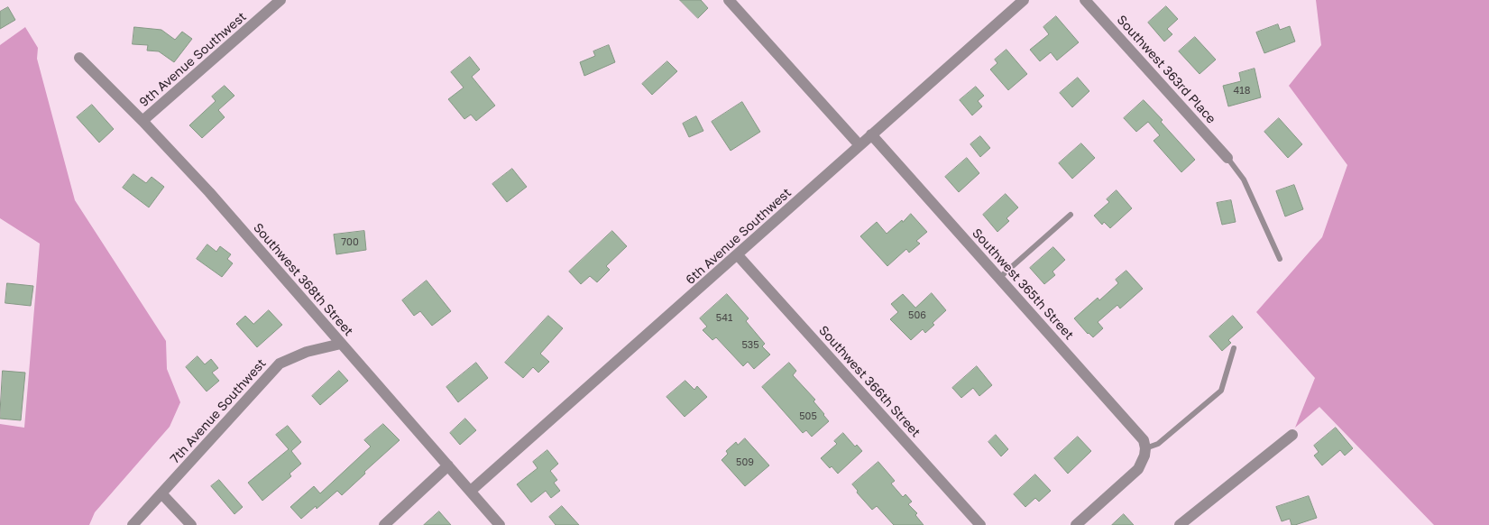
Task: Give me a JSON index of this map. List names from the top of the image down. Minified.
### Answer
{"streets":{"street":["9th Avenue Southwest","Southwest 363rd Place","6th Avenue Southwest","Southwest 368th Street","Southwest 365th Street","Southwest 366th Street","7th Avenue Southwest"]},"crossings":[["9th Avenue Southwest","Southwest 368th Street"],["6th Avenue Southwest","Southwest 368th Street"],["6th Avenue Southwest","Southwest 365th Street"],["6th Avenue Southwest","Southwest 366th Street"],["Southwest 368th Street","7th Avenue Southwest"]],"house_numbers":["418","700","506","541","535","505","509"]}
